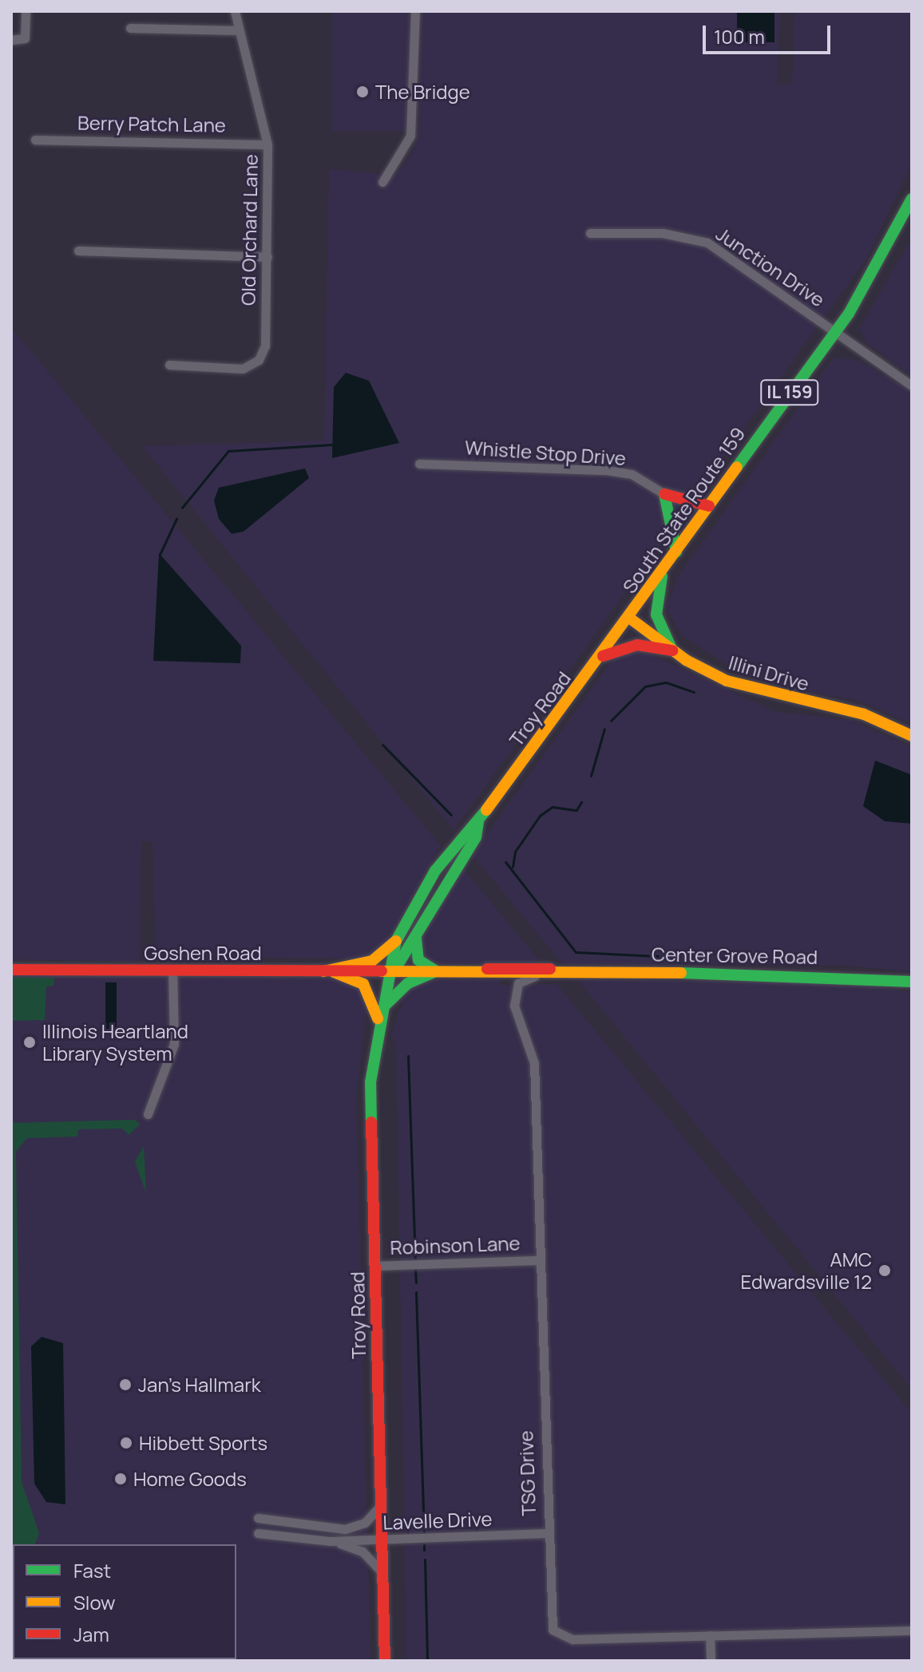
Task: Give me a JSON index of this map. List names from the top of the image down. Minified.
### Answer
{"streets":{"main road":["IL 159","Whistle Stop Drive","South State Route 159","Illini Drive","Troy Road","Goshen Road","Center Grove Road"],"street":["Berry Patch Lane","Old Orchard Lane","Junction Drive","Robinson Lane","TSG Drive","Lavelle Drive"]},"crossings":[["Berry Patch Lane","Old Orchard Lane"],["Junction Drive","South State Route 159"],["Whistle Stop Drive","South State Route 159"],["South State Route 159","Illini Drive"],["South State Route 159","Troy Road"],["Illini Drive","Troy Road"],["Troy Road","Goshen Road"],["Troy Road","Center Grove Road"],["Troy Road","Robinson Lane"],["Troy Road","Lavelle Drive"],["Goshen Road","Center Grove Road"],["Center Grove Road","TSG Drive"],["Robinson Lane","TSG Drive"],["TSG Drive","Lavelle Drive"]],"places":["The Bridge","Illinois Heartland Library System","AMC Edwardsville 12","Jan's Hallmark","Hibbett Sports","Home Goods"],"legend":["Fast","Slow","Jam"],"scale_bar":"100 m"}
